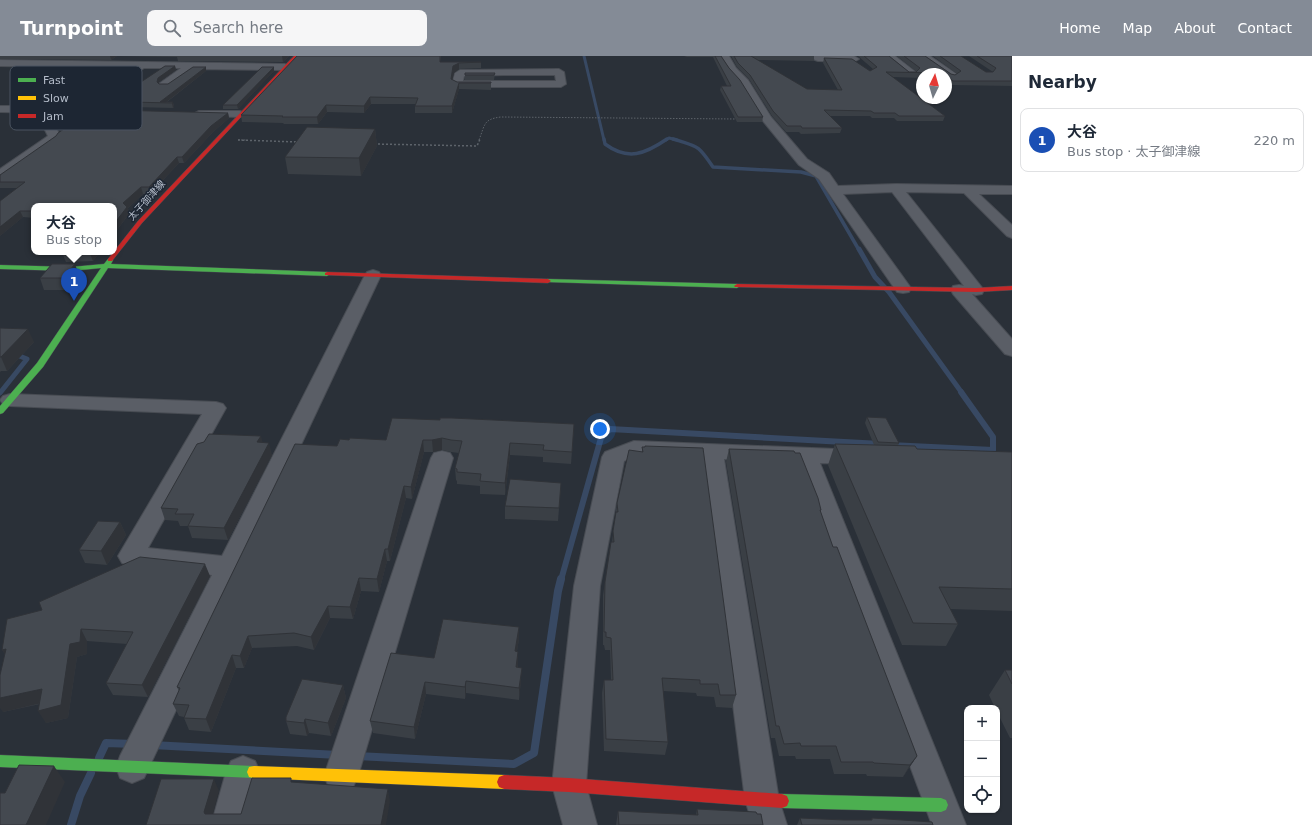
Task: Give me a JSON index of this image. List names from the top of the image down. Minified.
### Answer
{"streets":{"street":["太子御津線"]},"legend":["Fast","Slow","Jam"],"north":"top","page":{"header":"Turnpoint","search":"Search here","nav":["Home","Map","About","Contact"],"heading":"Nearby","list":[{"mark":"1","name":"大谷","note":"Bus stop · 太子御津線","value":"220 m"}],"popup":["大谷","Bus stop"],"pins":"1","map_buttons":["+","−"]}}
